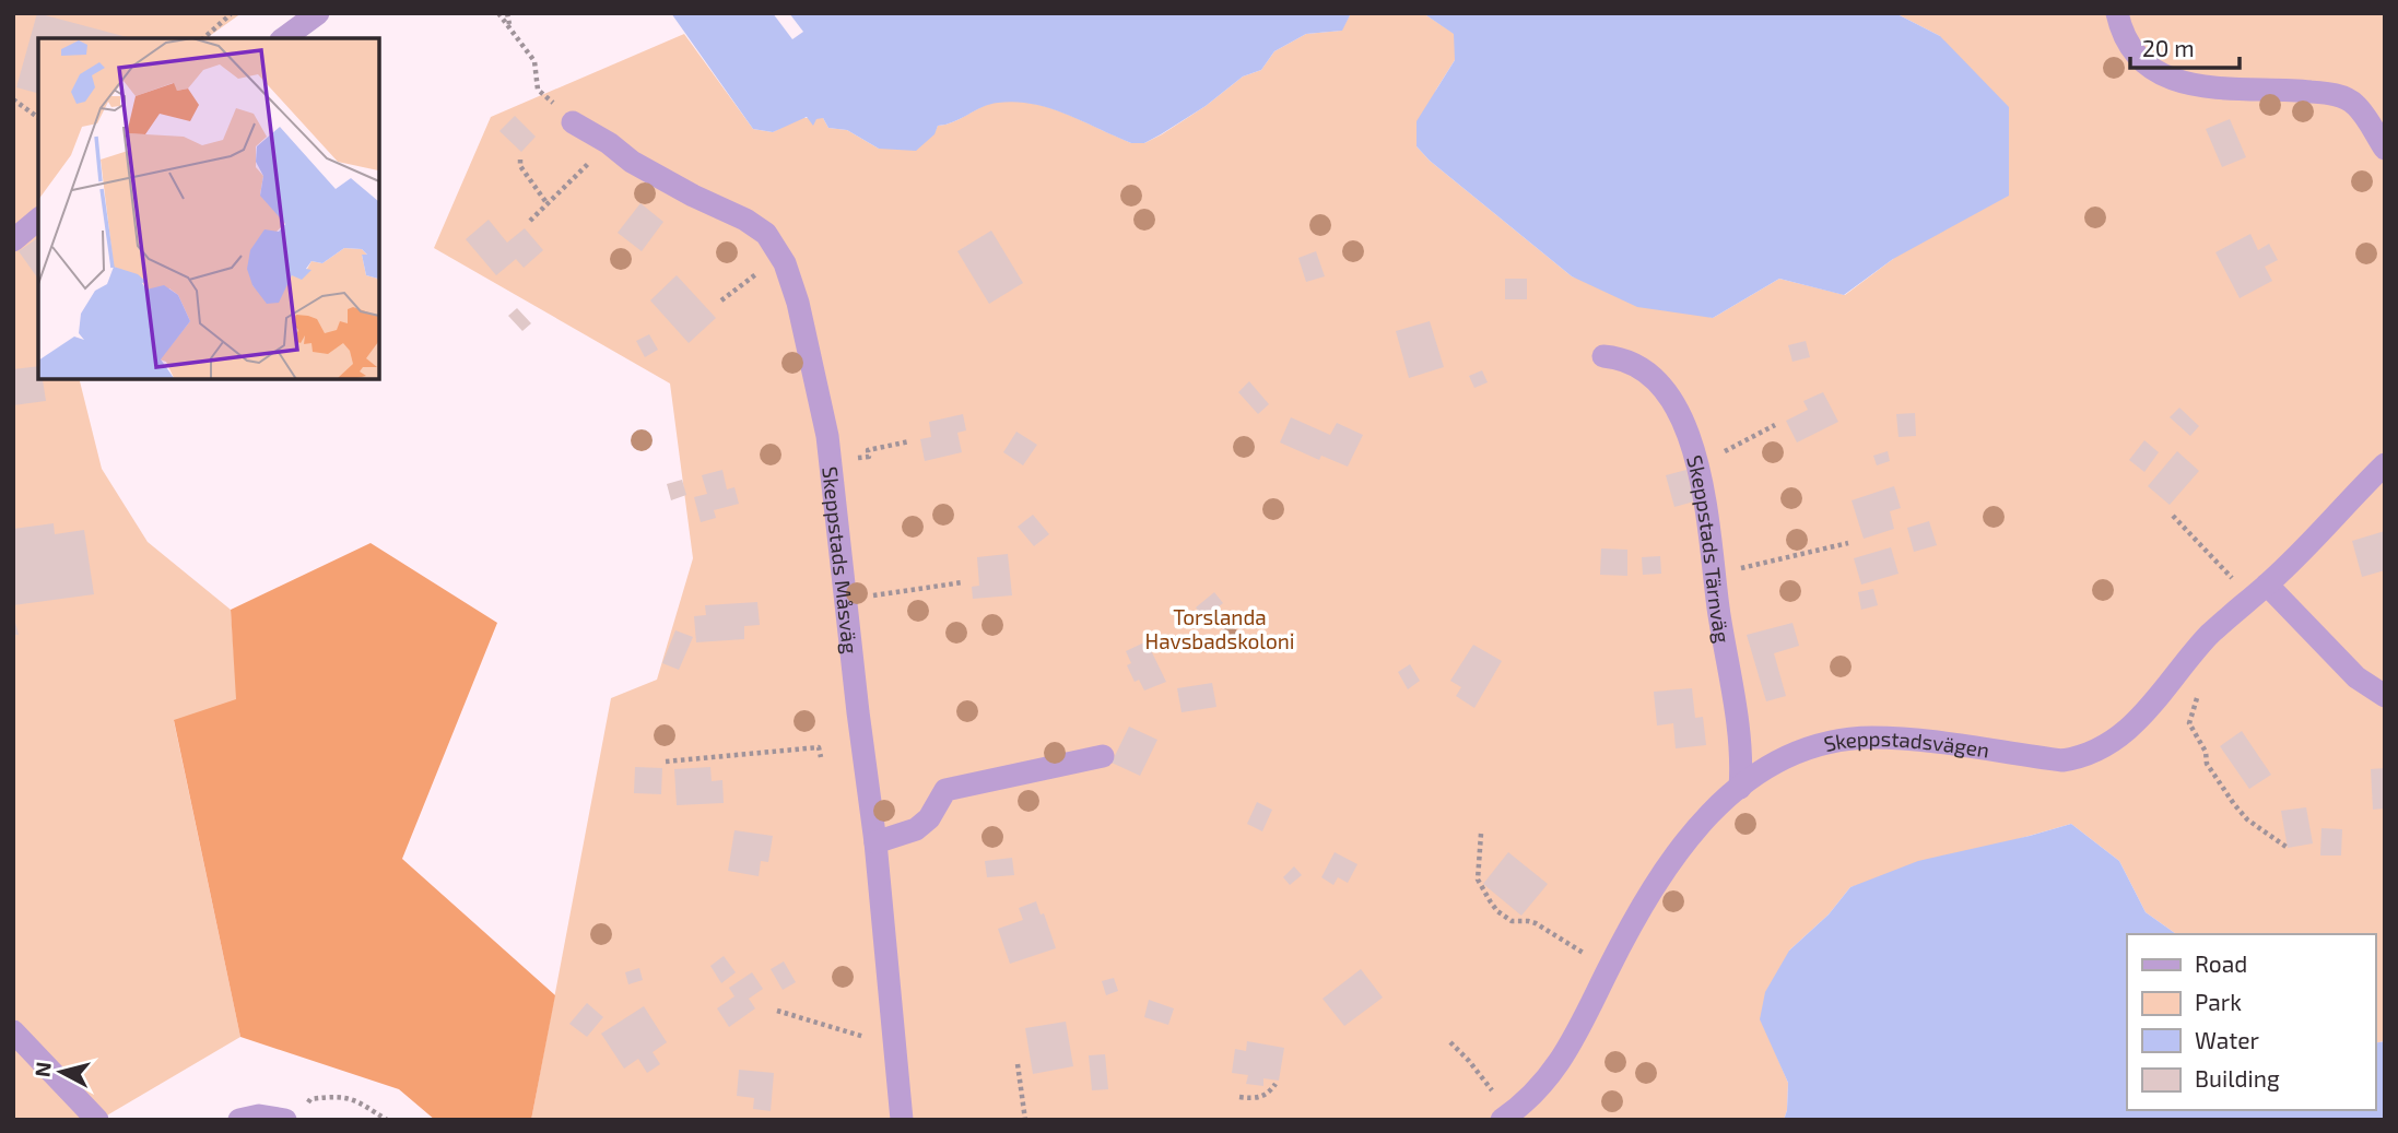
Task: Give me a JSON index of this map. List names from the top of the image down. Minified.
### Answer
{"streets":{"street":["Skeppstads Tärnväg","Skeppstads Måsväg","Skeppstadsvägen"]},"crossings":[["Skeppstads Tärnväg","Skeppstadsvägen"]],"parks":["Torslanda Havsbadskoloni"],"legend":["Road","Park","Water","Building"],"scale_bar":"20 m","north":"left"}
